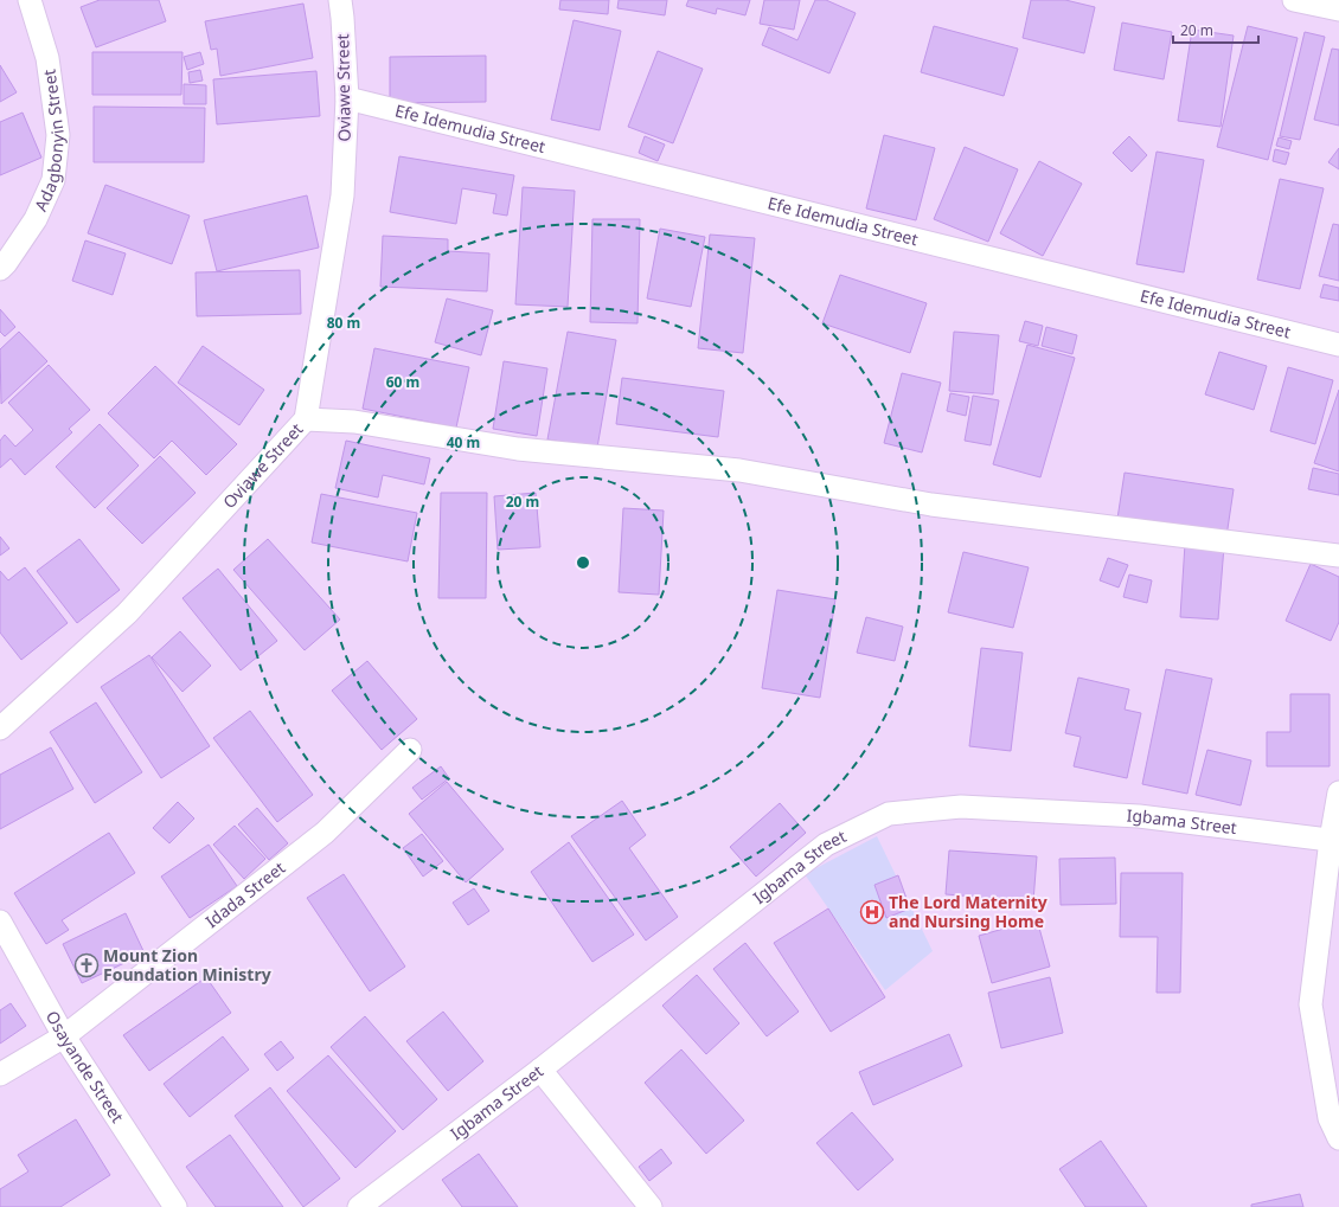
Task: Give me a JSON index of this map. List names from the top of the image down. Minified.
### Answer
{"streets":{"street":["Oviawe Street","Efe Idemudia Street","Adagbonyin Street","Igbama Street","Idada Street","Osayande Street"]},"crossings":[["Oviawe Street","Efe Idemudia Street"],["Idada Street","Osayande Street"]],"places":{"hospital":["The Lord Maternity and Nursing Home"],"church":["Mount Zion Foundation Ministry"]},"scale_bar":"20 m","rings":["80 m","60 m","40 m","20 m"]}
